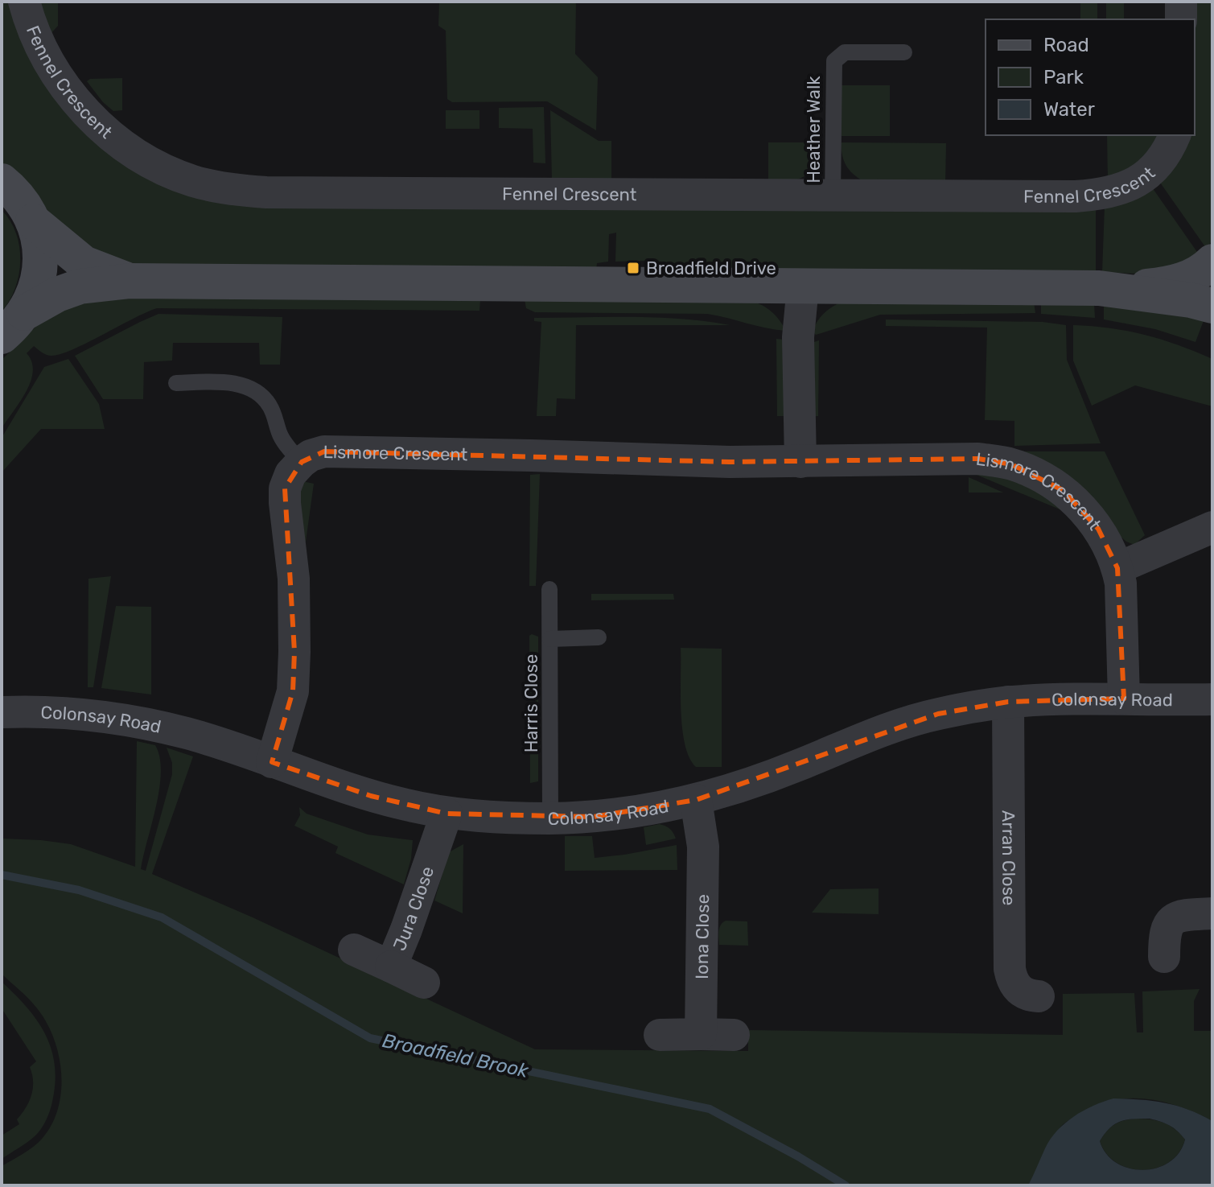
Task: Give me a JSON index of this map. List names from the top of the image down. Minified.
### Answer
{"streets":{"street":["Fennel Crescent","Lismore Crescent","Colonsay Road","Arran Close","Jura Close","Iona Close"],"lane":["Heather Walk","Harris Close"]},"crossings":[["Fennel Crescent","Heather Walk"],["Lismore Crescent","Colonsay Road"],["Colonsay Road","Harris Close"],["Colonsay Road","Arran Close"],["Colonsay Road","Jura Close"],["Colonsay Road","Iona Close"]],"water":["Broadfield Brook"],"places":{"transit":["Broadfield Drive"]},"legend":["Road","Park","Water"]}
